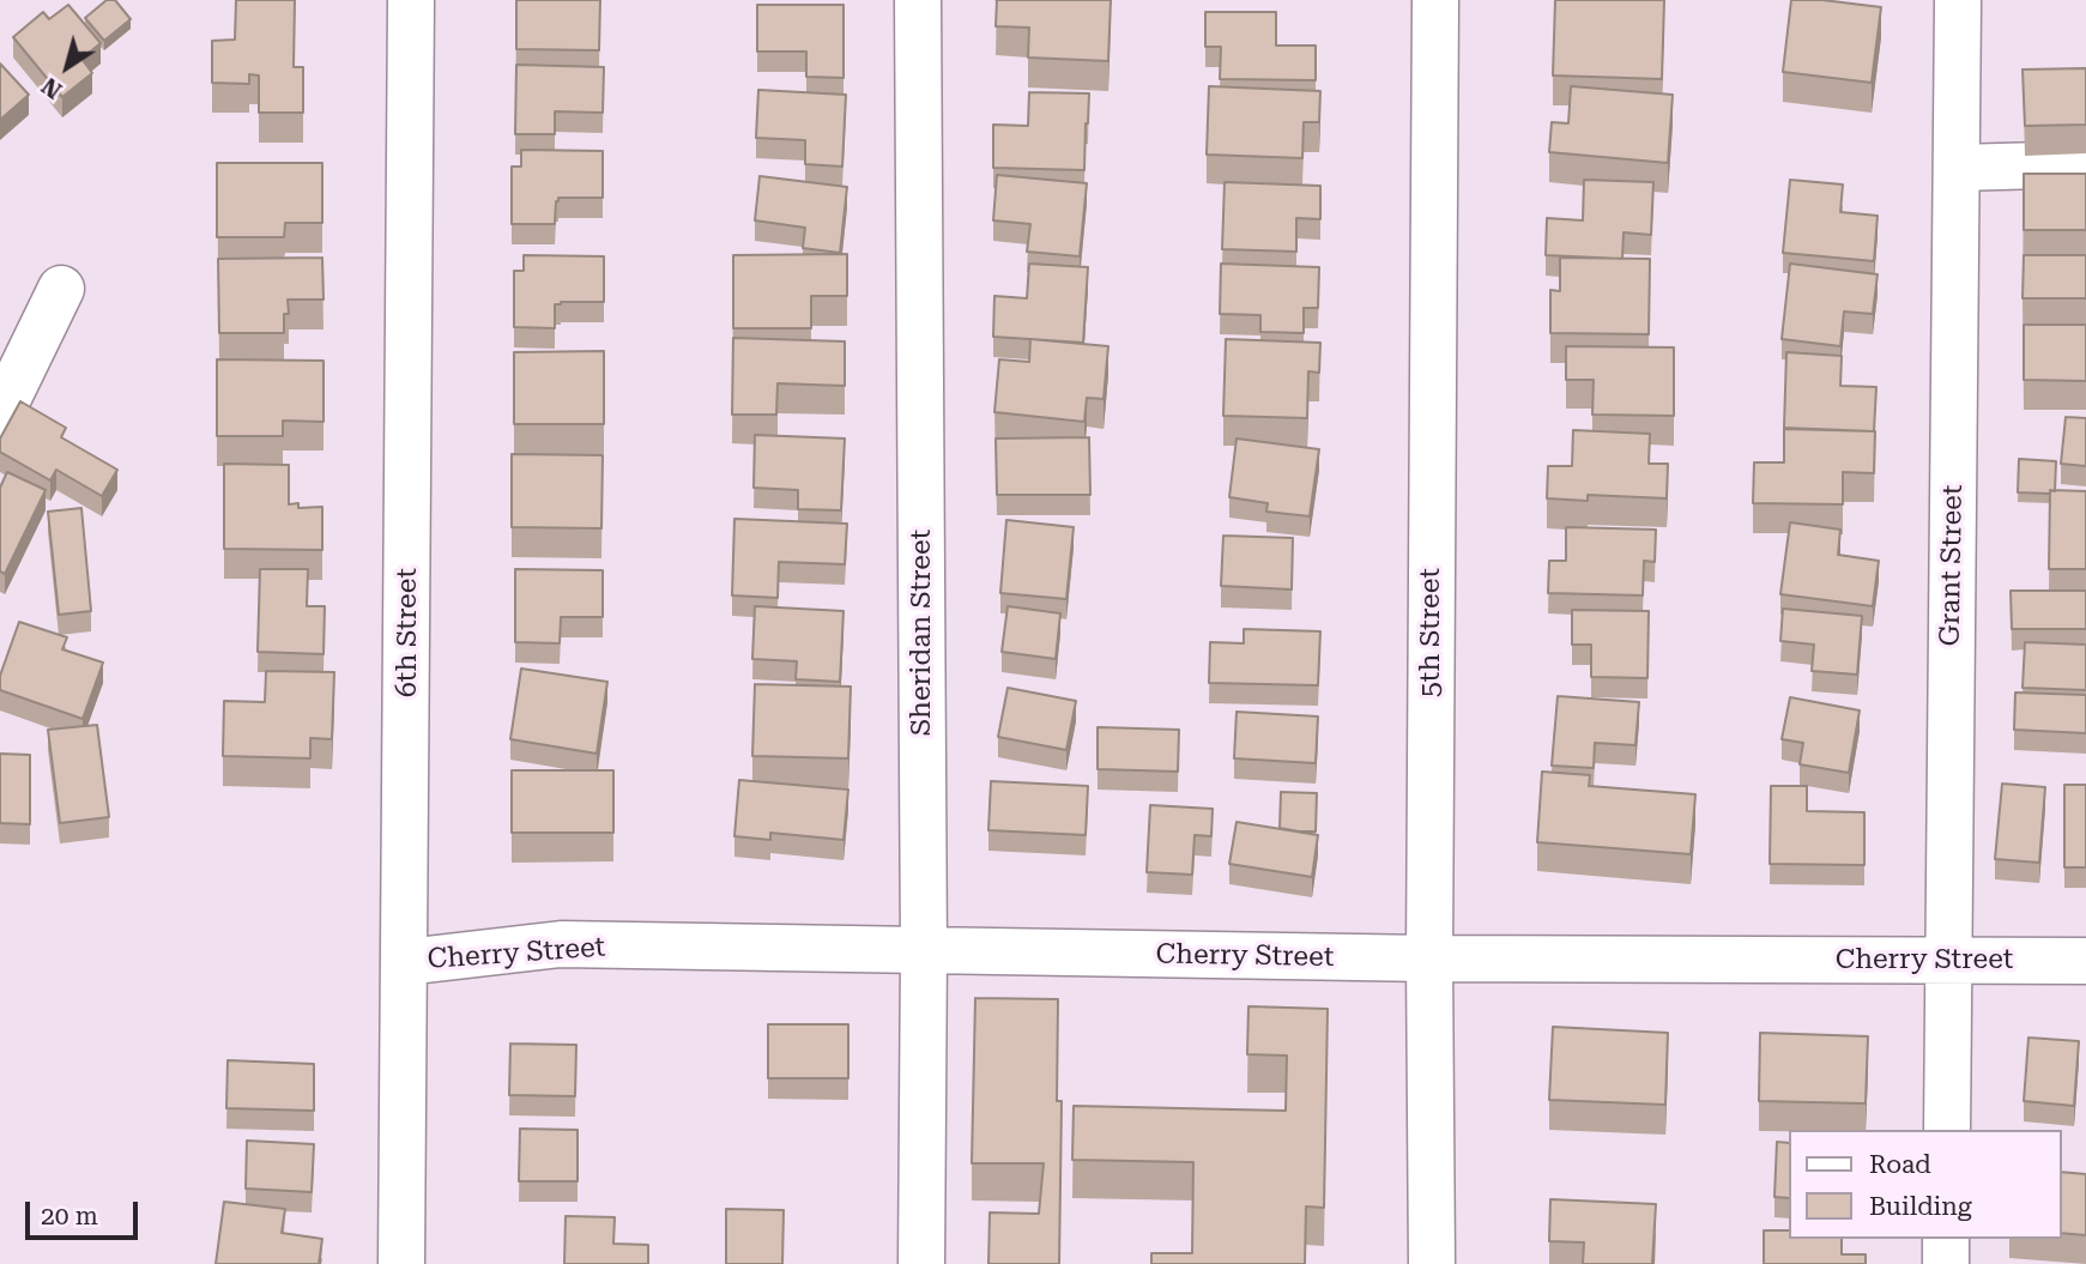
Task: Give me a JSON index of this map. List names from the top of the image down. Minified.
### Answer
{"streets":{"street":["Grant Street","6th Street","Sheridan Street","5th Street","Cherry Street"]},"crossings":[["Grant Street","Cherry Street"],["6th Street","Cherry Street"],["Sheridan Street","Cherry Street"],["5th Street","Cherry Street"]],"legend":["Road","Building"],"scale_bar":"20 m","north":"bottom left"}
